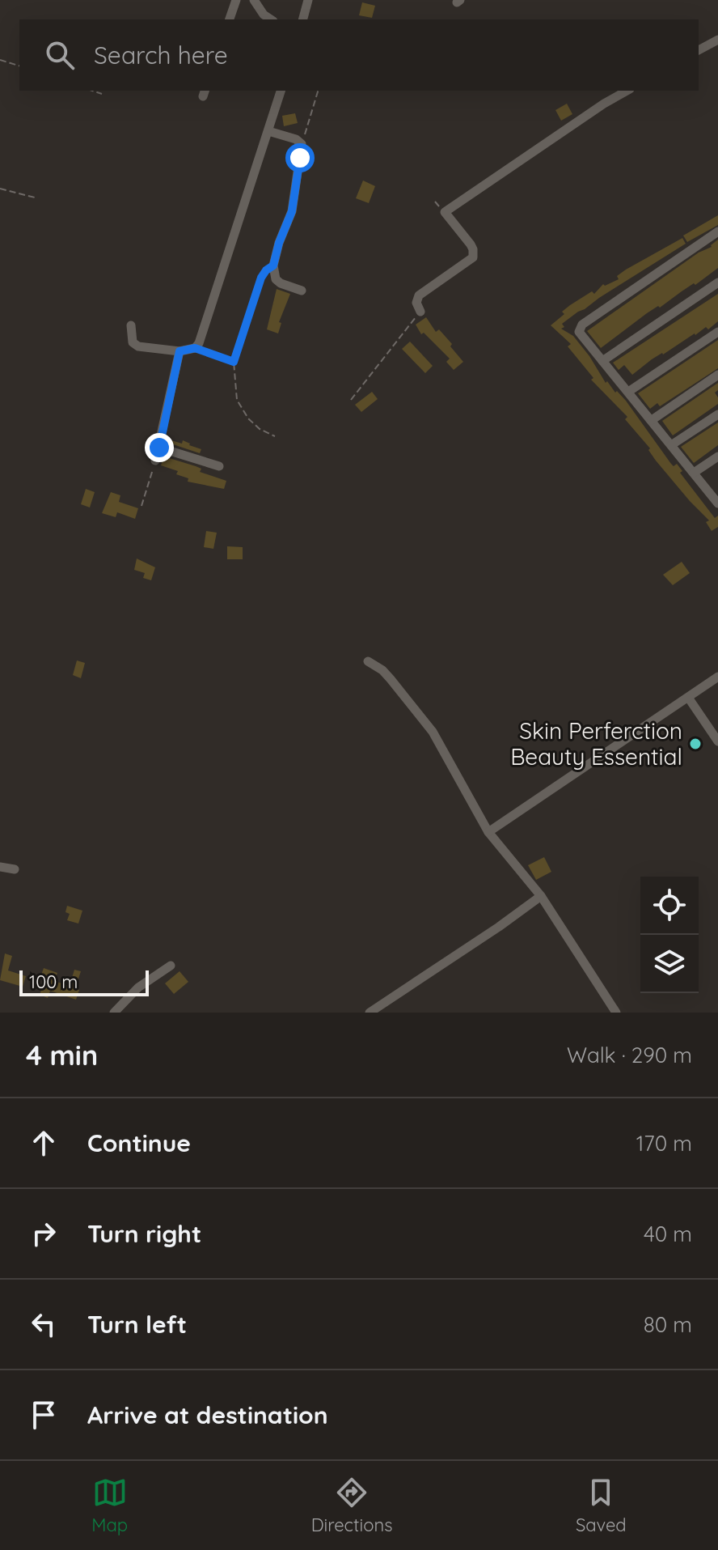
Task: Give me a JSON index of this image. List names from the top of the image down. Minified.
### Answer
{"places":["Skin Perferction Beauty Essential"],"scale_bar":"100 m","page":{"search":"Search here","scale":"100 m","heading":["4 min","Walk · 290 m"],"list":[["Continue","170 m"],["Turn right","40 m"],["Turn left","80 m"],"Arrive at destination"],"nav":["Map","Directions","Saved"]}}
